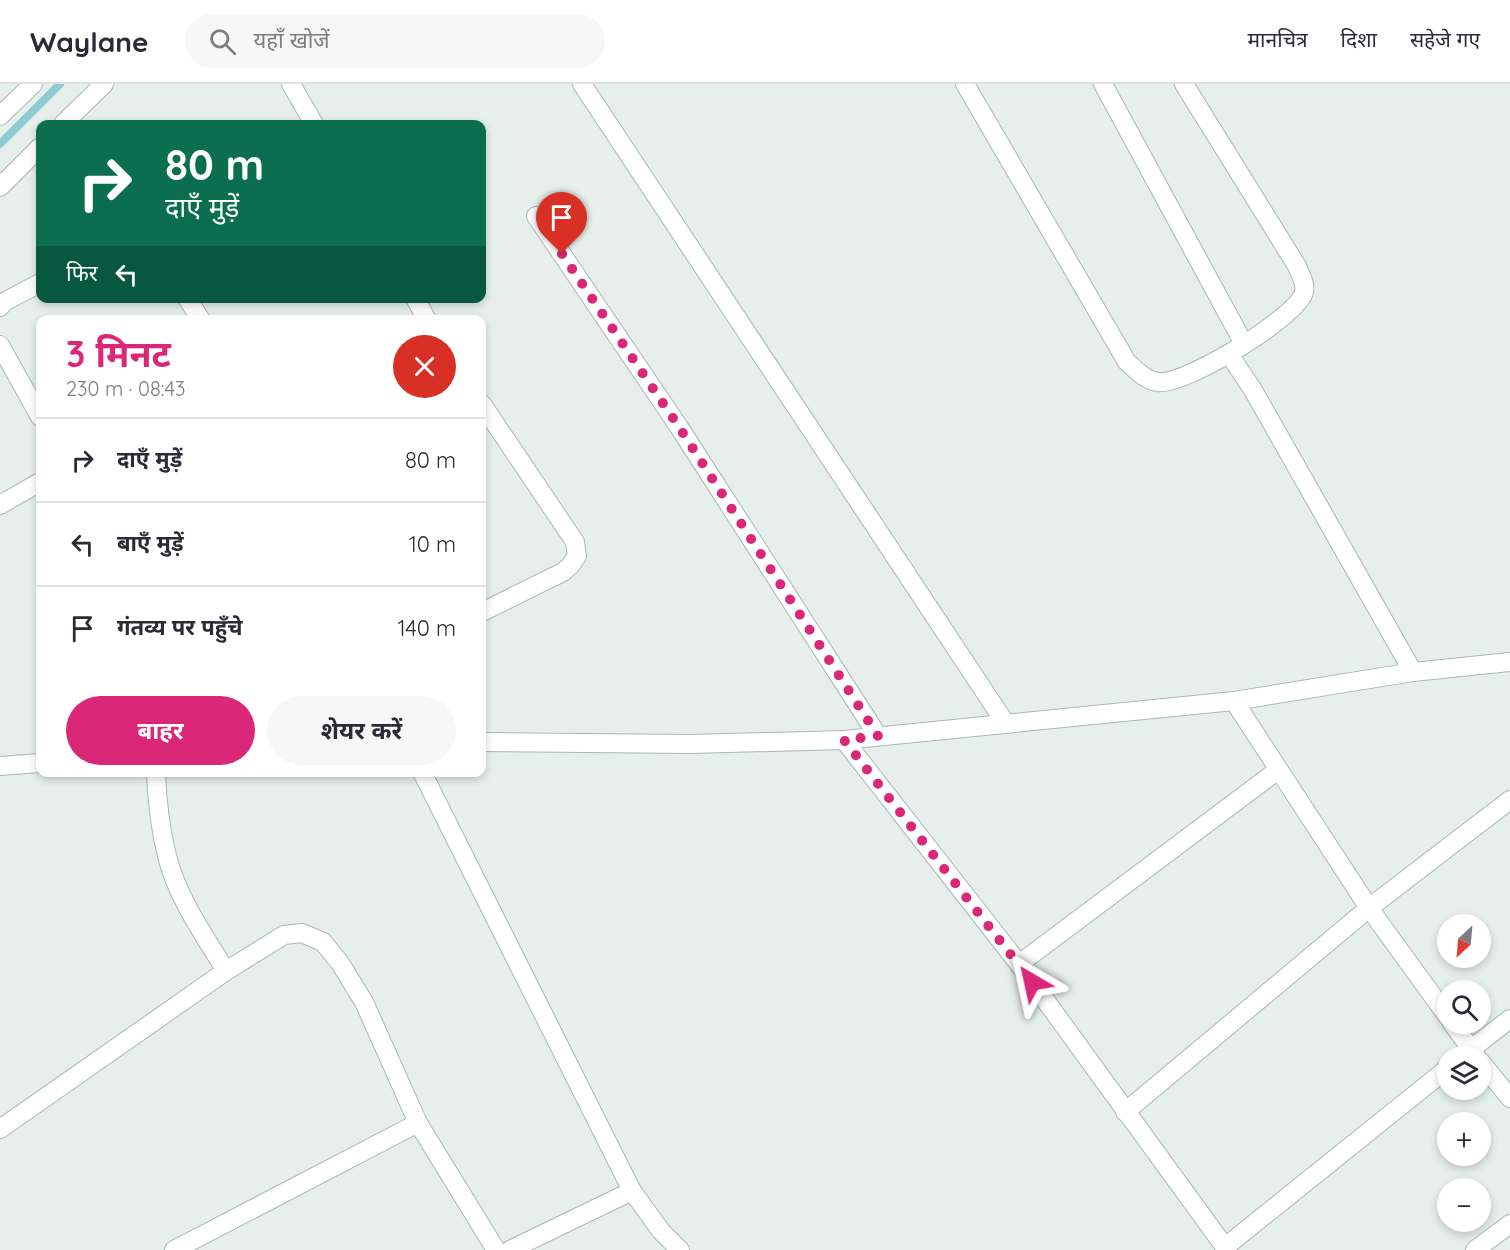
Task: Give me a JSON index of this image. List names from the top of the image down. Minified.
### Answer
{"north":"bottom left","page":{"header":"Waylane","search":"यहाँ खोजें","nav":["मानचित्र","दिशा","सहेजे गए"],"turn":["80 m","दाएँ मुड़ें"],"then":"फिर","heading":["3 मिनट","230 m · 08:43"],"list":[{"name":"दाएँ मुड़ें","value":"80 m"},{"name":"बाएँ मुड़ें","value":"10 m"},{"name":"गंतव्य पर पहुँचे","value":"140 m"}],"buttons":["बाहर","शेयर करें"],"map_buttons":["+","−"]}}
